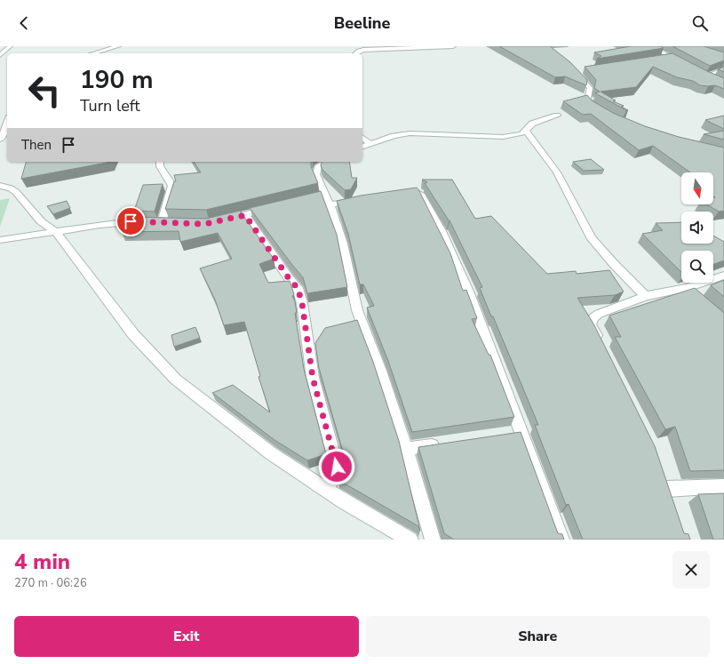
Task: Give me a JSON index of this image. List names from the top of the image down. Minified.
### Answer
{"north":"bottom","page":{"header":"Beeline","turn":["190 m","Turn left"],"then":"Then","heading":["4 min","270 m · 06:26"],"buttons":["Exit","Share"]}}
